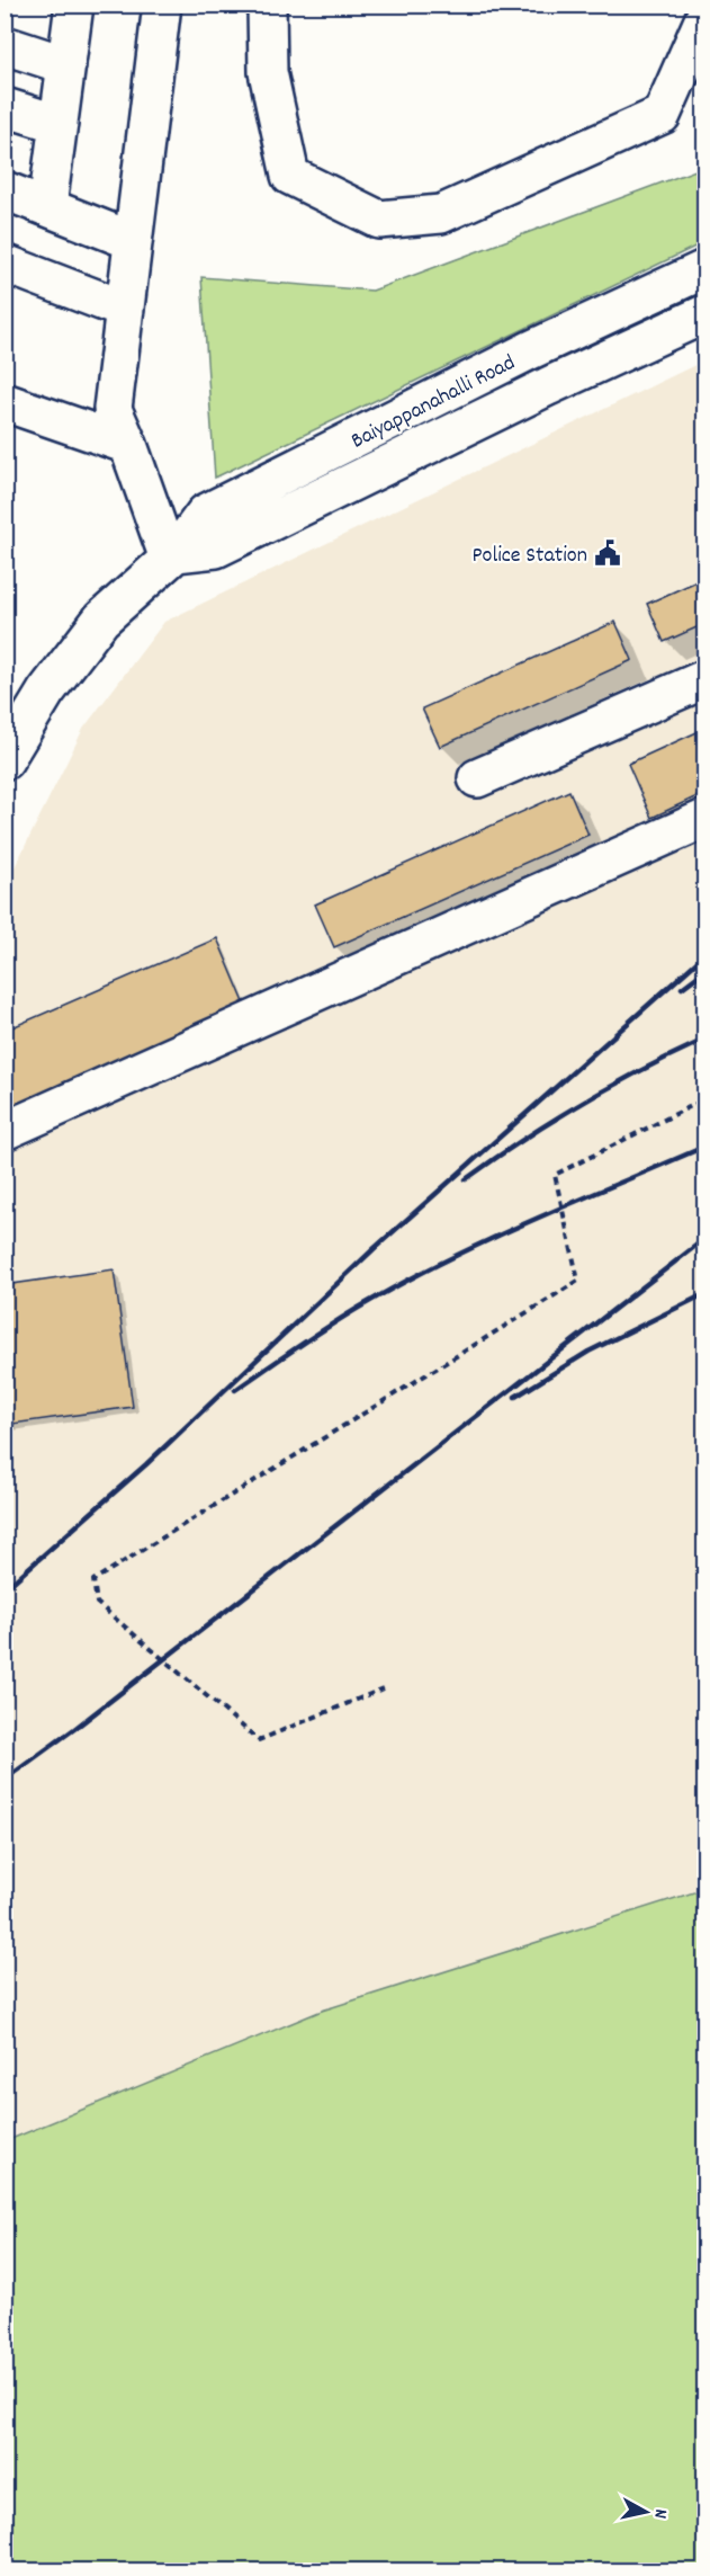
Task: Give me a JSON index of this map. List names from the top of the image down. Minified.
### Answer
{"streets":{"street":["Baiyappanahalli Road"]},"places":{"public building":["Police Station"]},"north":"right"}
